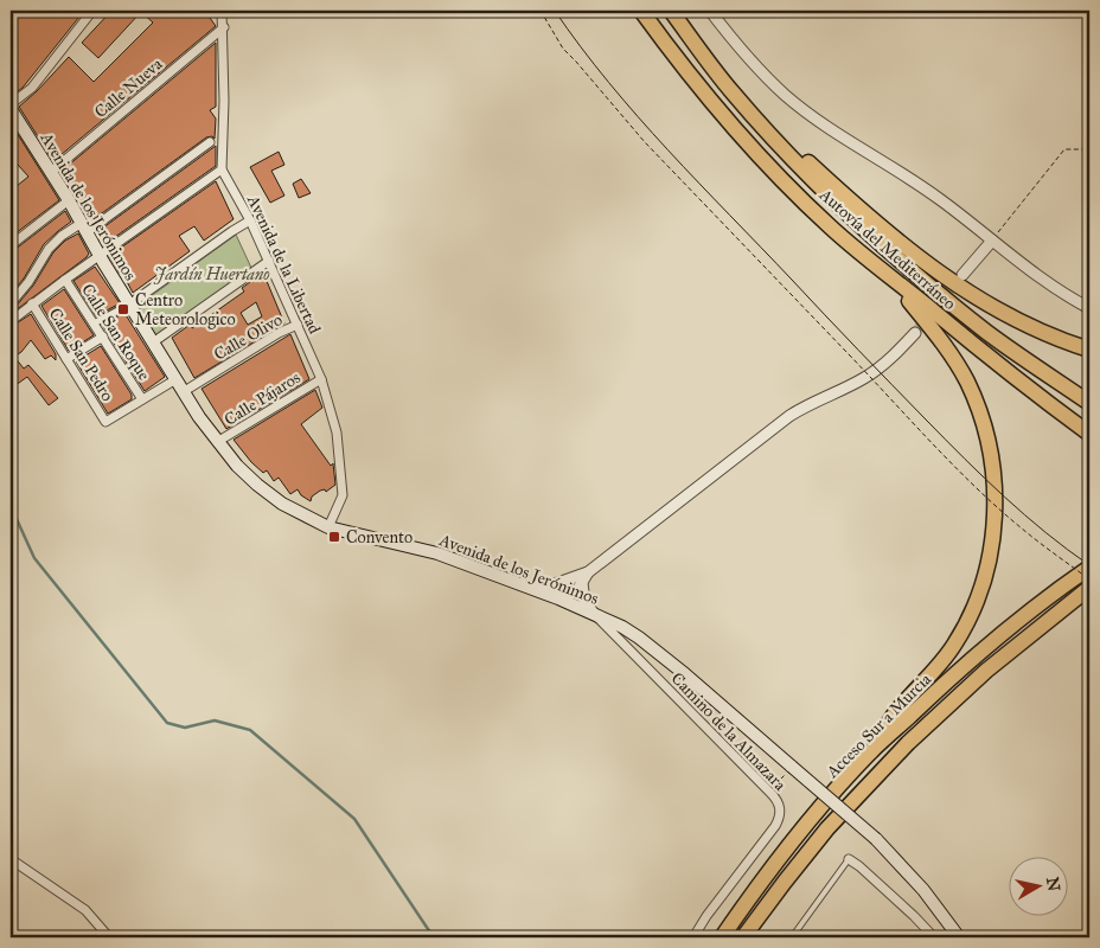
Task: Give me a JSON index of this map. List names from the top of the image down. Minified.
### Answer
{"streets":{"highway":["Autovía del Mediterráneo","Acceso Sur a Murcia"],"main road":["Avenida de los Jerónimos"],"street":["Calle Nueva","Avenida de la Libertad","Calle San Roque","Calle Olivo","Calle San Pedro","Calle Pájaros","Camino de la Almazara"]},"crossings":[["Calle Nueva","Avenida de los Jerónimos"],["Avenida de los Jerónimos","Avenida de la Libertad"],["Avenida de los Jerónimos","Calle Olivo"],["Avenida de los Jerónimos","Calle Pájaros"],["Avenida de los Jerónimos","Camino de la Almazara"],["Avenida de la Libertad","Calle Olivo"],["Avenida de la Libertad","Calle Pájaros"],["Calle San Roque","Calle San Pedro"]],"parks":["Jardín Huertano"],"places":{"transit":["Centro Meteorologico","Convento"]},"north":"right"}
